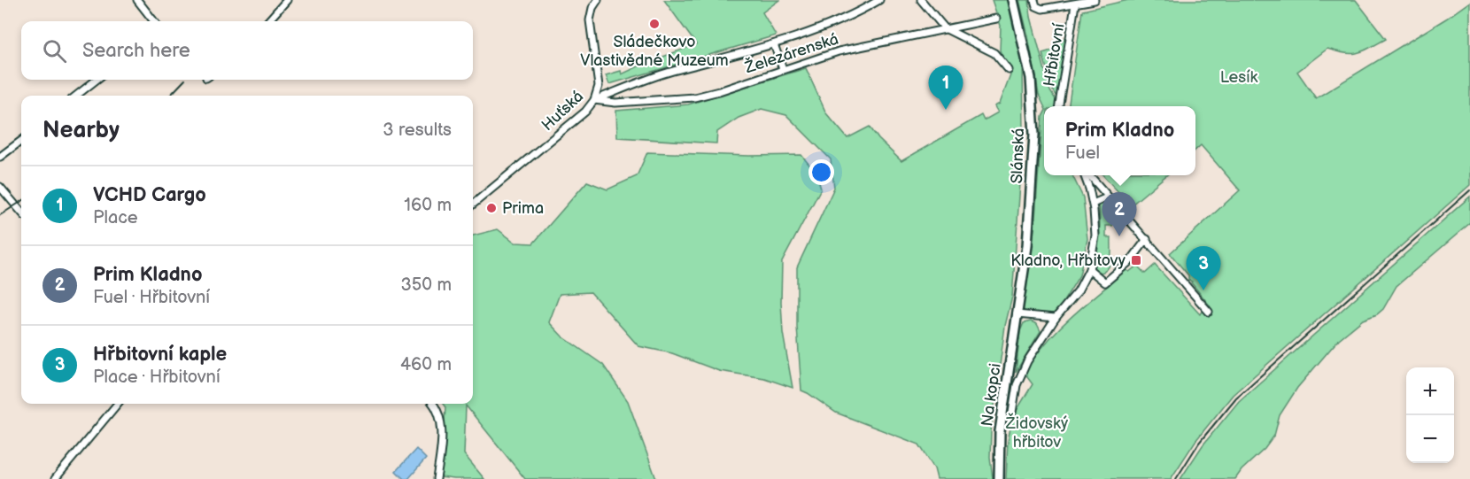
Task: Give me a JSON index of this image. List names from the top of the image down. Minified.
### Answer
{"streets":{"main road":["Slánská","Na kopci"],"street":["Železárenská","Hřbitovní","Huťská"]},"crossings":[["Železárenská","Huťská"],["Slánská","Na kopci"]],"parks":["Lesík","Židovský hřbitov"],"places":{"other":["Sládečkovo Vlastivědné Muzeum","Prima"],"transit":["Kladno, Hřbitovy"]},"page":{"search":"Search here","pins":["1","2","3"],"heading":["Nearby","3 results"],"popup":["Prim Kladno","Fuel"],"list":[{"mark":"1","name":"VCHD Cargo","note":"Place","value":"160 m"},{"mark":"2","name":"Prim Kladno","note":"Fuel · Hřbitovní","value":"350 m"},{"mark":"3","name":"Hřbitovní kaple","note":"Place · Hřbitovní","value":"460 m"}],"map_buttons":["+","−"]}}
